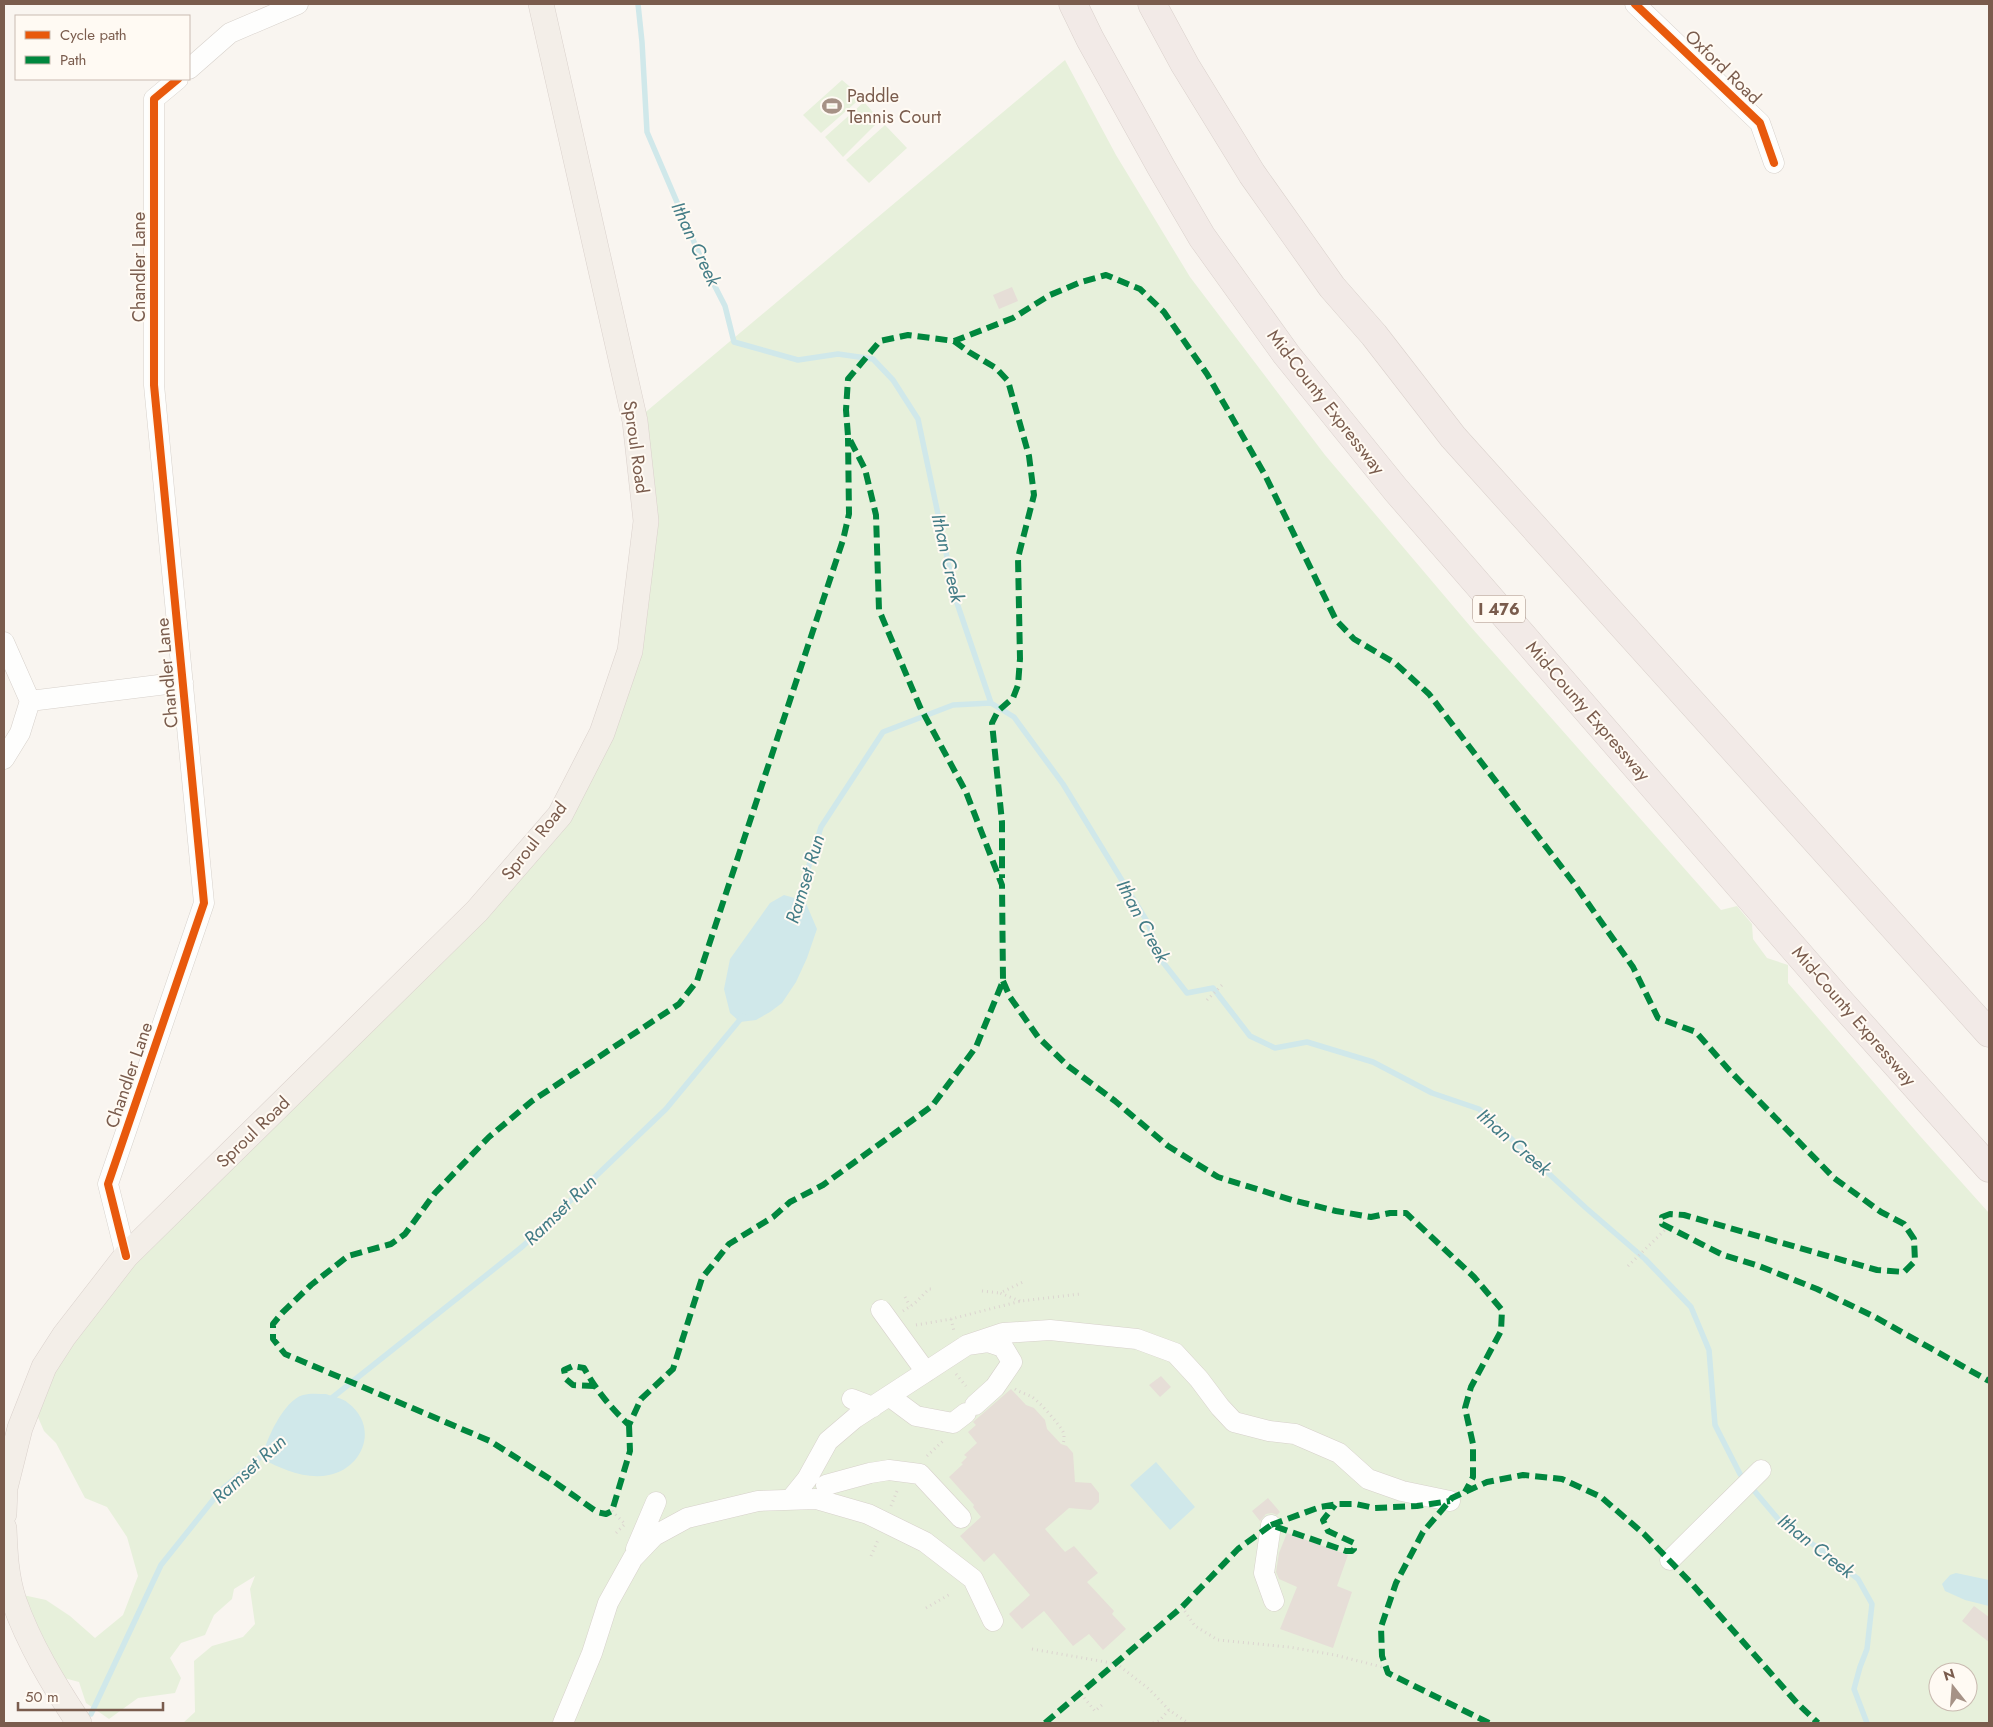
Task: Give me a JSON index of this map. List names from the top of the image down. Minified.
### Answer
{"streets":{"highway":["Mid-County Expressway","I 476"],"main road":["Sproul Road"],"street":["Oxford Road","Chandler Lane"]},"crossings":[["Chandler Lane","Sproul Road"]],"water":["Ithan Creek","Ramset Run"],"places":{"sports":["Paddle Tennis Court"]},"legend":["Cycle path","Path"],"scale_bar":"50 m","north":"top"}
